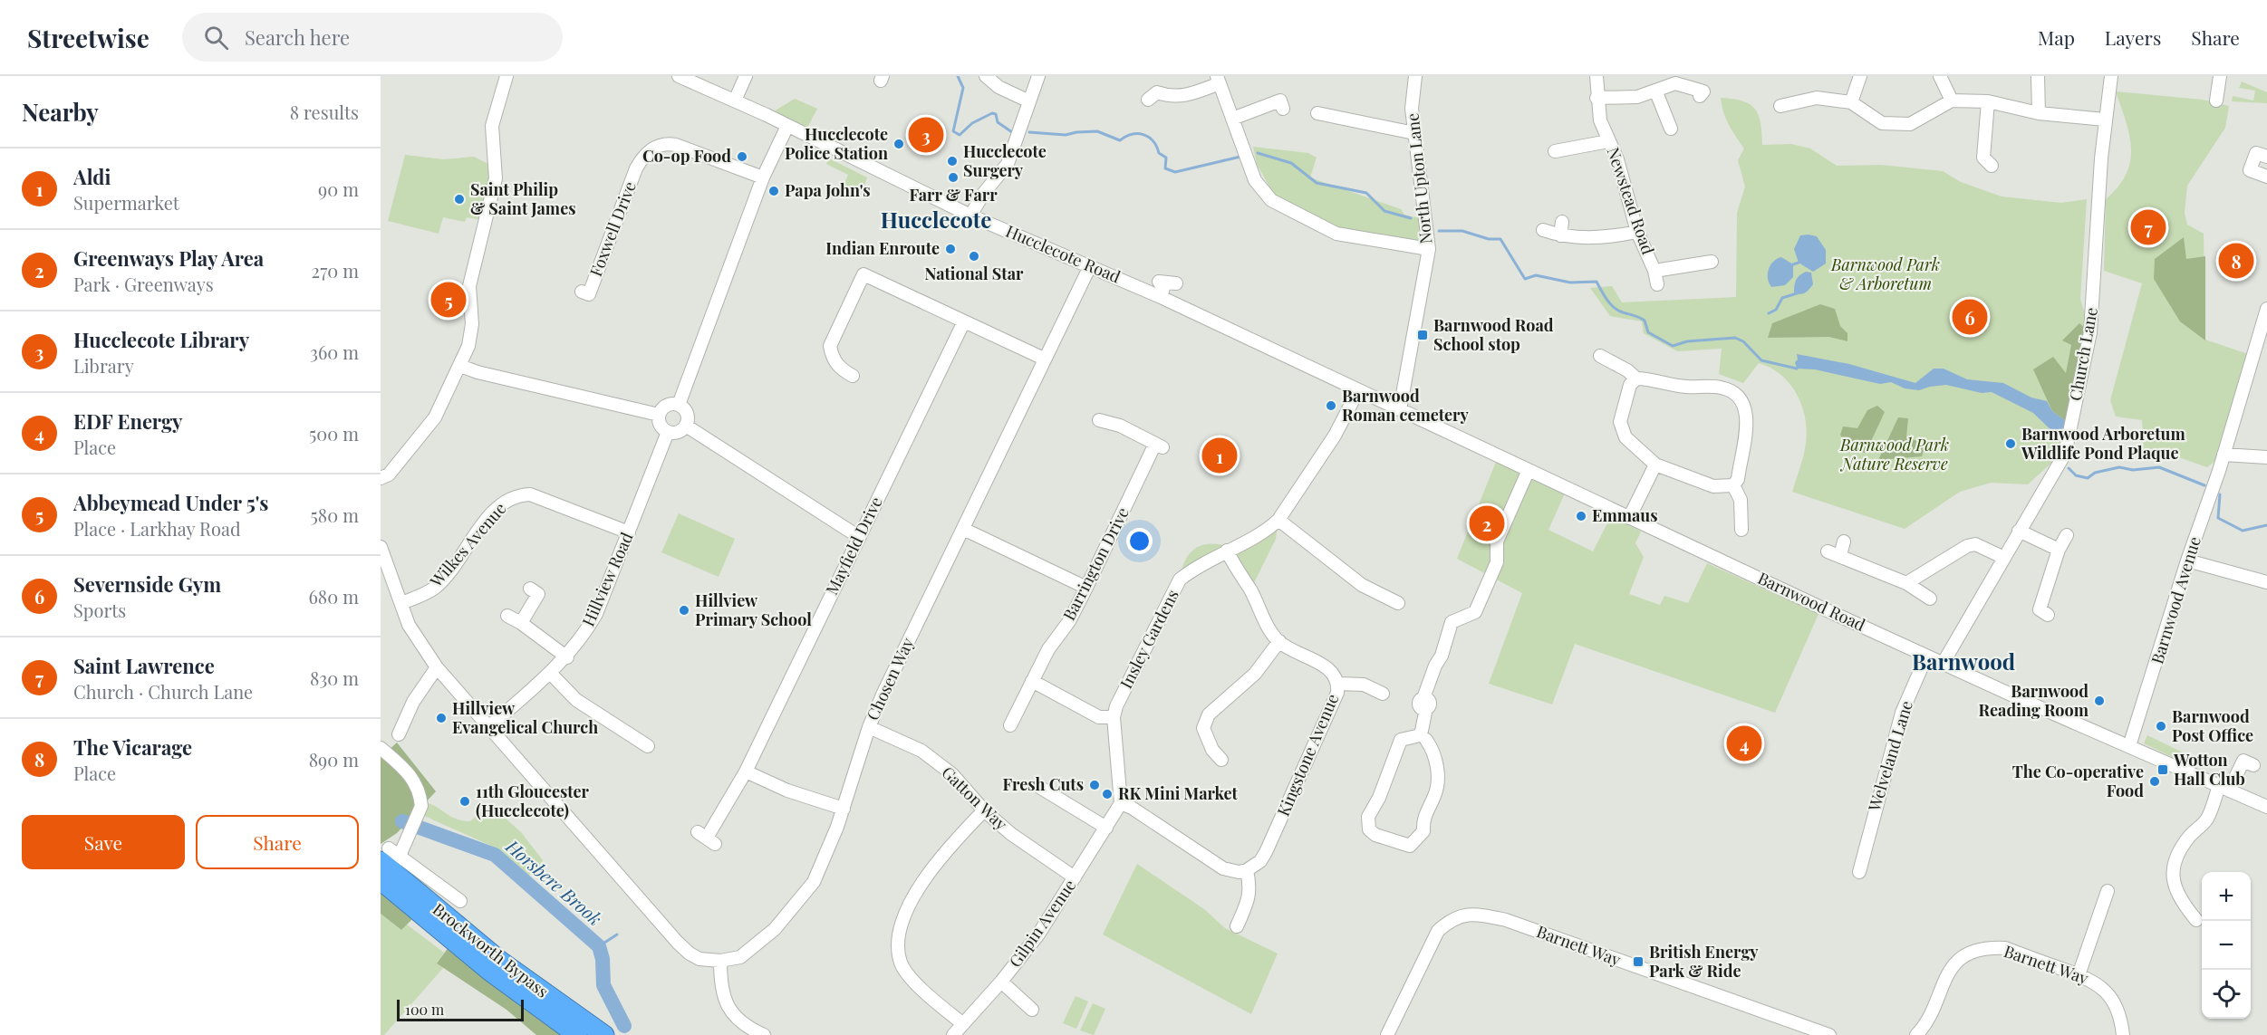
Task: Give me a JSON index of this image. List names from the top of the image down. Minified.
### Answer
{"streets":{"highway":["Brockworth Bypass"],"street":["North Upton Lane","Newstead Road","Foxwell Drive","Hucclecote Road","Church Lane","Wilkes Avenue","Mayfield Drive","Barrington Drive","Hillview Road","Barnwood Avenue","Barnwood Road","Insley Gardens","Chosen Way","Kingstone Avenue","Welveland Lane","Gatton Way","Gilpin Avenue","Barnett Way"]},"crossings":[["North Upton Lane","Barnwood Road"],["Hucclecote Road","Barnwood Road"],["Hucclecote Road","Insley Gardens"],["Hucclecote Road","Chosen Way"],["Church Lane","Barnwood Road"],["Wilkes Avenue","Hillview Road"],["Wilkes Avenue","Chosen Way"],["Hillview Road","Chosen Way"],["Barnwood Avenue","Barnwood Road"],["Barnwood Road","Insley Gardens"],["Barnwood Road","Welveland Lane"],["Insley Gardens","Kingstone Avenue"],["Insley Gardens","Gilpin Avenue"],["Chosen Way","Gatton Way"],["Gatton Way","Gilpin Avenue"]],"districts":["Hucclecote","Barnwood"],"water":["Horsbere Brook"],"parks":["Barnwood Park & Arboretum","Barnwood Park Nature Reserve"],"places":{"other":["Hucclecote Police Station","Co-op Food","Hucclecote Surgery","Farr & Farr","Papa John's","Saint Philip & Saint James","Indian Enroute","National Star","Barnwood Roman cemetery","Barnwood Arboretum Wildlife Pond Plaque","Emmaus","Hillview Primary School","Barnwood Reading Room","Hillview Evangelical Church","Barnwood Post Office","The Co-operative Food","Fresh Cuts","RK Mini Market","11th Gloucester (Hucclecote)"],"transit":["Barnwood Road School stop","Wotton Hall Club","British Energy Park & Ride"]},"scale_bar":"100 m","page":{"header":"Streetwise","search":"Search here","nav":["Map","Layers","Share"],"heading":["Nearby","8 results"],"pins":["3","7","8","5","6","1","2","4"],"list":[{"mark":"1","name":"Aldi","note":"Supermarket","value":"90 m"},{"mark":"2","name":"Greenways Play Area","note":"Park · Greenways","value":"270 m"},{"mark":"3","name":"Hucclecote Library","note":"Library","value":"360 m"},{"mark":"4","name":"EDF Energy","note":"Place","value":"500 m"},{"mark":"5","name":"Abbeymead Under 5's","note":"Place · Larkhay Road","value":"580 m"},{"mark":"6","name":"Severnside Gym","note":"Sports","value":"680 m"},{"mark":"7","name":"Saint Lawrence","note":"Church · Church Lane","value":"830 m"},{"mark":"8","name":"The Vicarage","note":"Place","value":"890 m"}],"buttons":["Save","Share"],"map_buttons":["+","−"],"scale":"100 m"}}
